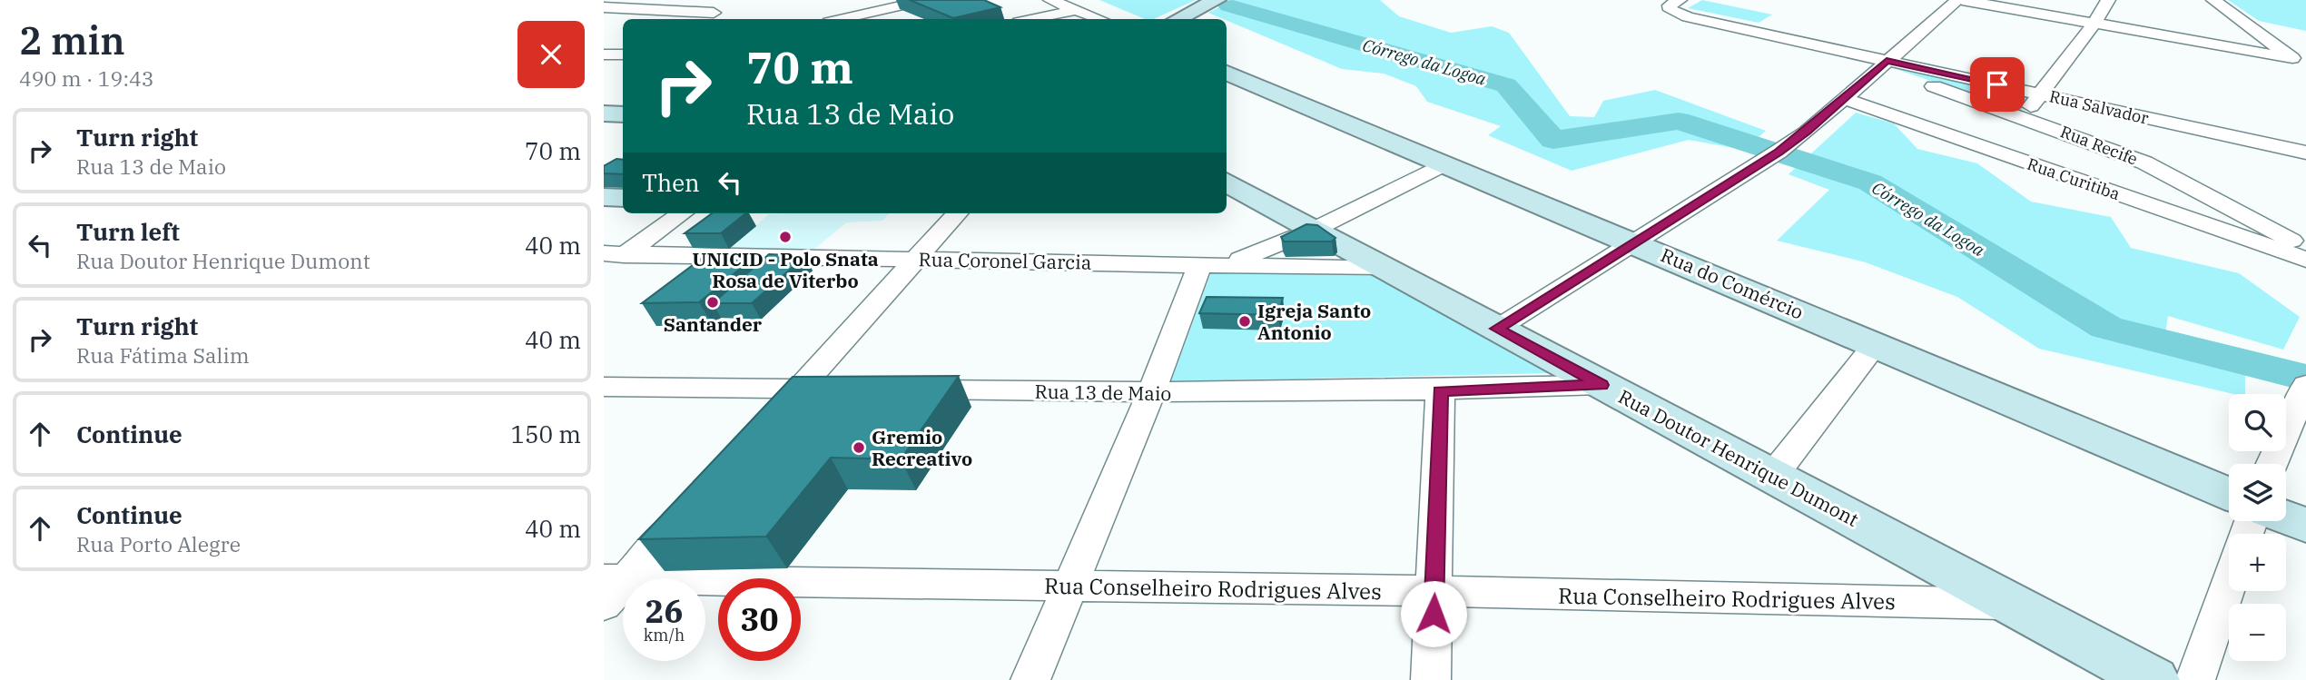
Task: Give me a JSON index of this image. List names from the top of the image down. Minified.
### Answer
{"streets":{"street":["Rua Salvador","Rua Recife","Rua Curitiba","Rua Coronel Garcia","Rua do Comércio","Rua 13 de Maio","Rua Doutor Henrique Dumont","Rua Conselheiro Rodrigues Alves"]},"crossings":[["Rua Salvador","Rua Recife"],["Rua Coronel Garcia","Rua Doutor Henrique Dumont"],["Rua 13 de Maio","Rua Doutor Henrique Dumont"],["Rua Doutor Henrique Dumont","Rua Conselheiro Rodrigues Alves"]],"water":["Córrego da Logoa"],"places":["UNICID - Polo Snata Rosa de Viterbo","Santander","Igreja Santo Antonio","Gremio Recreativo"],"page":{"heading":["2 min","490 m · 19:43"],"turn":["70 m","Rua 13 de Maio"],"list":[{"name":"Turn right","note":"Rua 13 de Maio","value":"70 m"},{"name":"Turn left","note":"Rua Doutor Henrique Dumont","value":"40 m"},{"name":"Turn right","note":"Rua Fátima Salim","value":"40 m"},{"name":"Continue","value":"150 m"},{"name":"Continue","note":"Rua Porto Alegre","value":"40 m"}],"then":"Then","map_buttons":["+","−"],"speed":"26 km/h","limit":"30"}}
